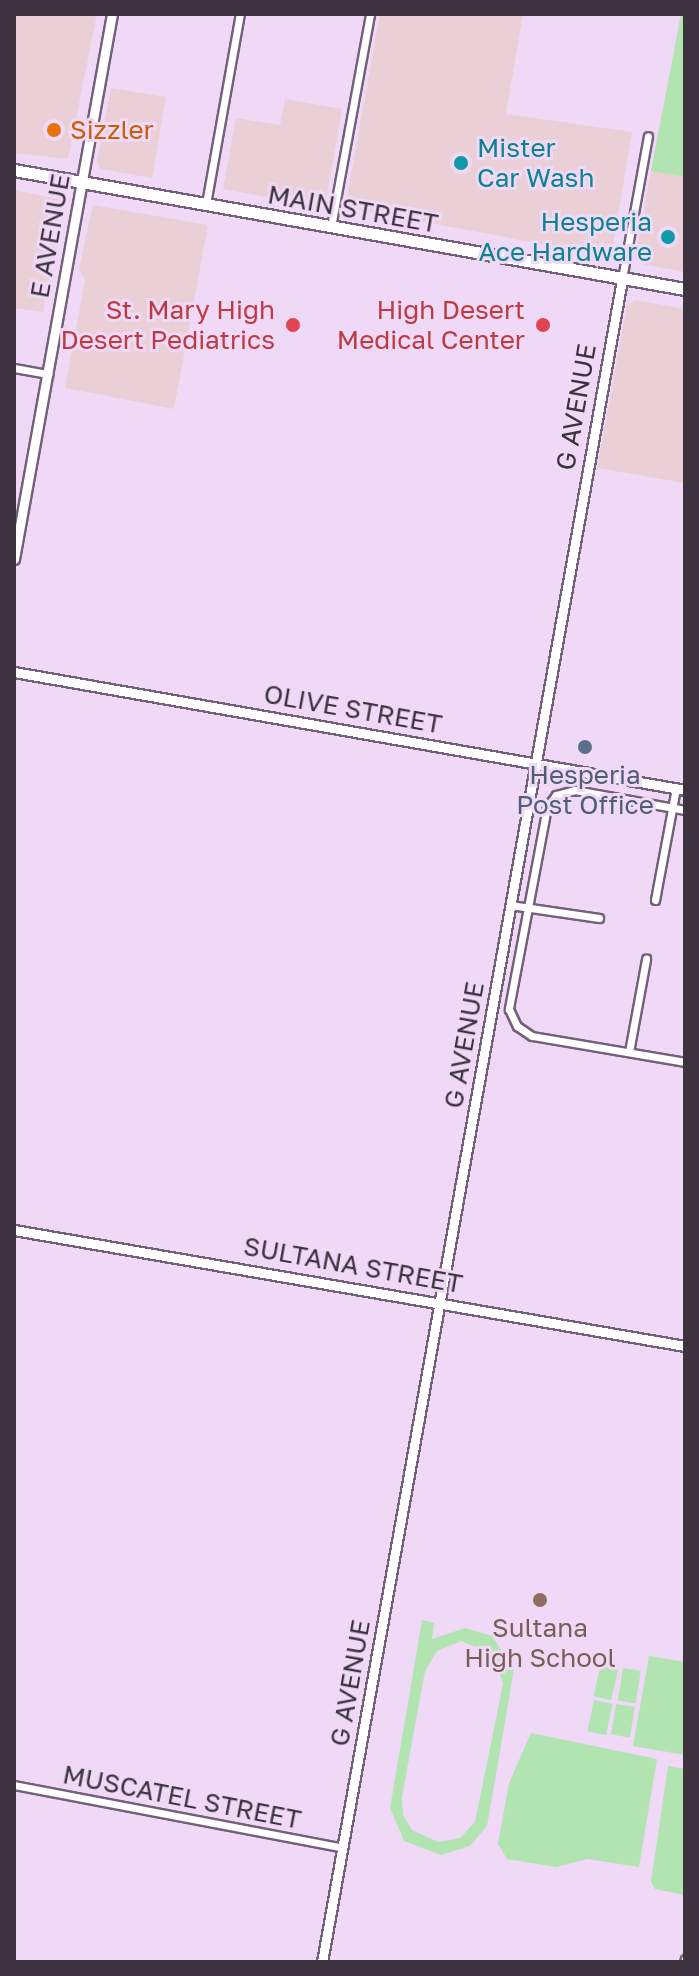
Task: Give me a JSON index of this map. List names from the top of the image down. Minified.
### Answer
{"streets":{"main road":["MAIN STREET"],"street":["E AVENUE","G AVENUE","OLIVE STREET","SULTANA STREET","MUSCATEL STREET"]},"crossings":[["MAIN STREET","E AVENUE"],["MAIN STREET","G AVENUE"],["G AVENUE","OLIVE STREET"],["G AVENUE","SULTANA STREET"],["G AVENUE","MUSCATEL STREET"]],"places":["Sizzler","Mister Car Wash","Hesperia Ace Hardware","St. Mary High Desert Pediatrics","High Desert Medical Center","Hesperia Post Office","Sultana High School"]}
